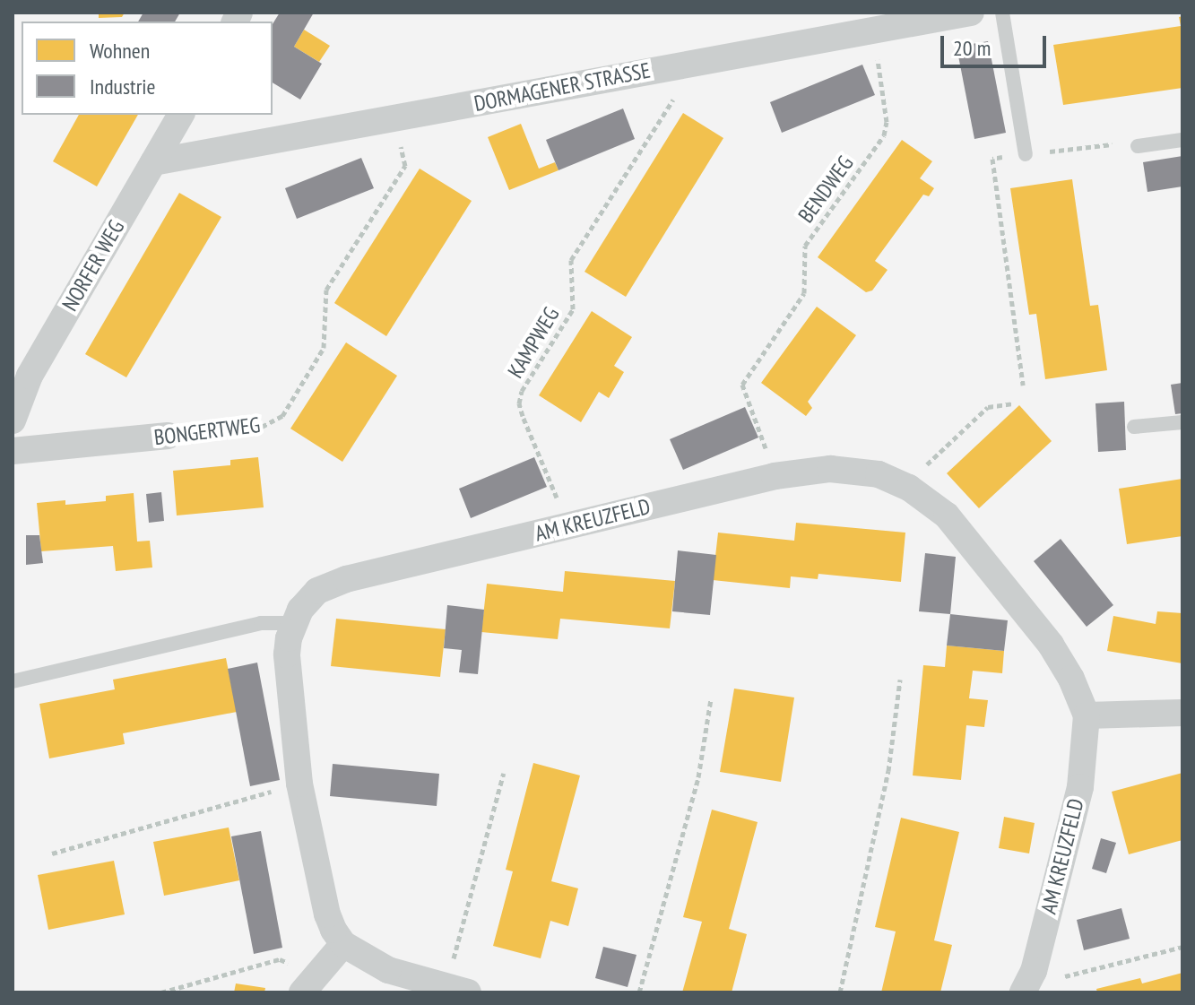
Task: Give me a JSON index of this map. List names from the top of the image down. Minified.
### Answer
{"streets":{"street":["DORMAGENER STRASSE","NORFER WEG","BONGERTWEG","AM KREUZFELD"],"path":["BENDWEG","KAMPWEG"]},"crossings":[["DORMAGENER STRASSE","BENDWEG"],["DORMAGENER STRASSE","NORFER WEG"],["DORMAGENER STRASSE","KAMPWEG"],["DORMAGENER STRASSE","BONGERTWEG"],["BENDWEG","AM KREUZFELD"],["KAMPWEG","AM KREUZFELD"]],"legend":["Wohnen","Industrie"],"scale_bar":"20 m"}
